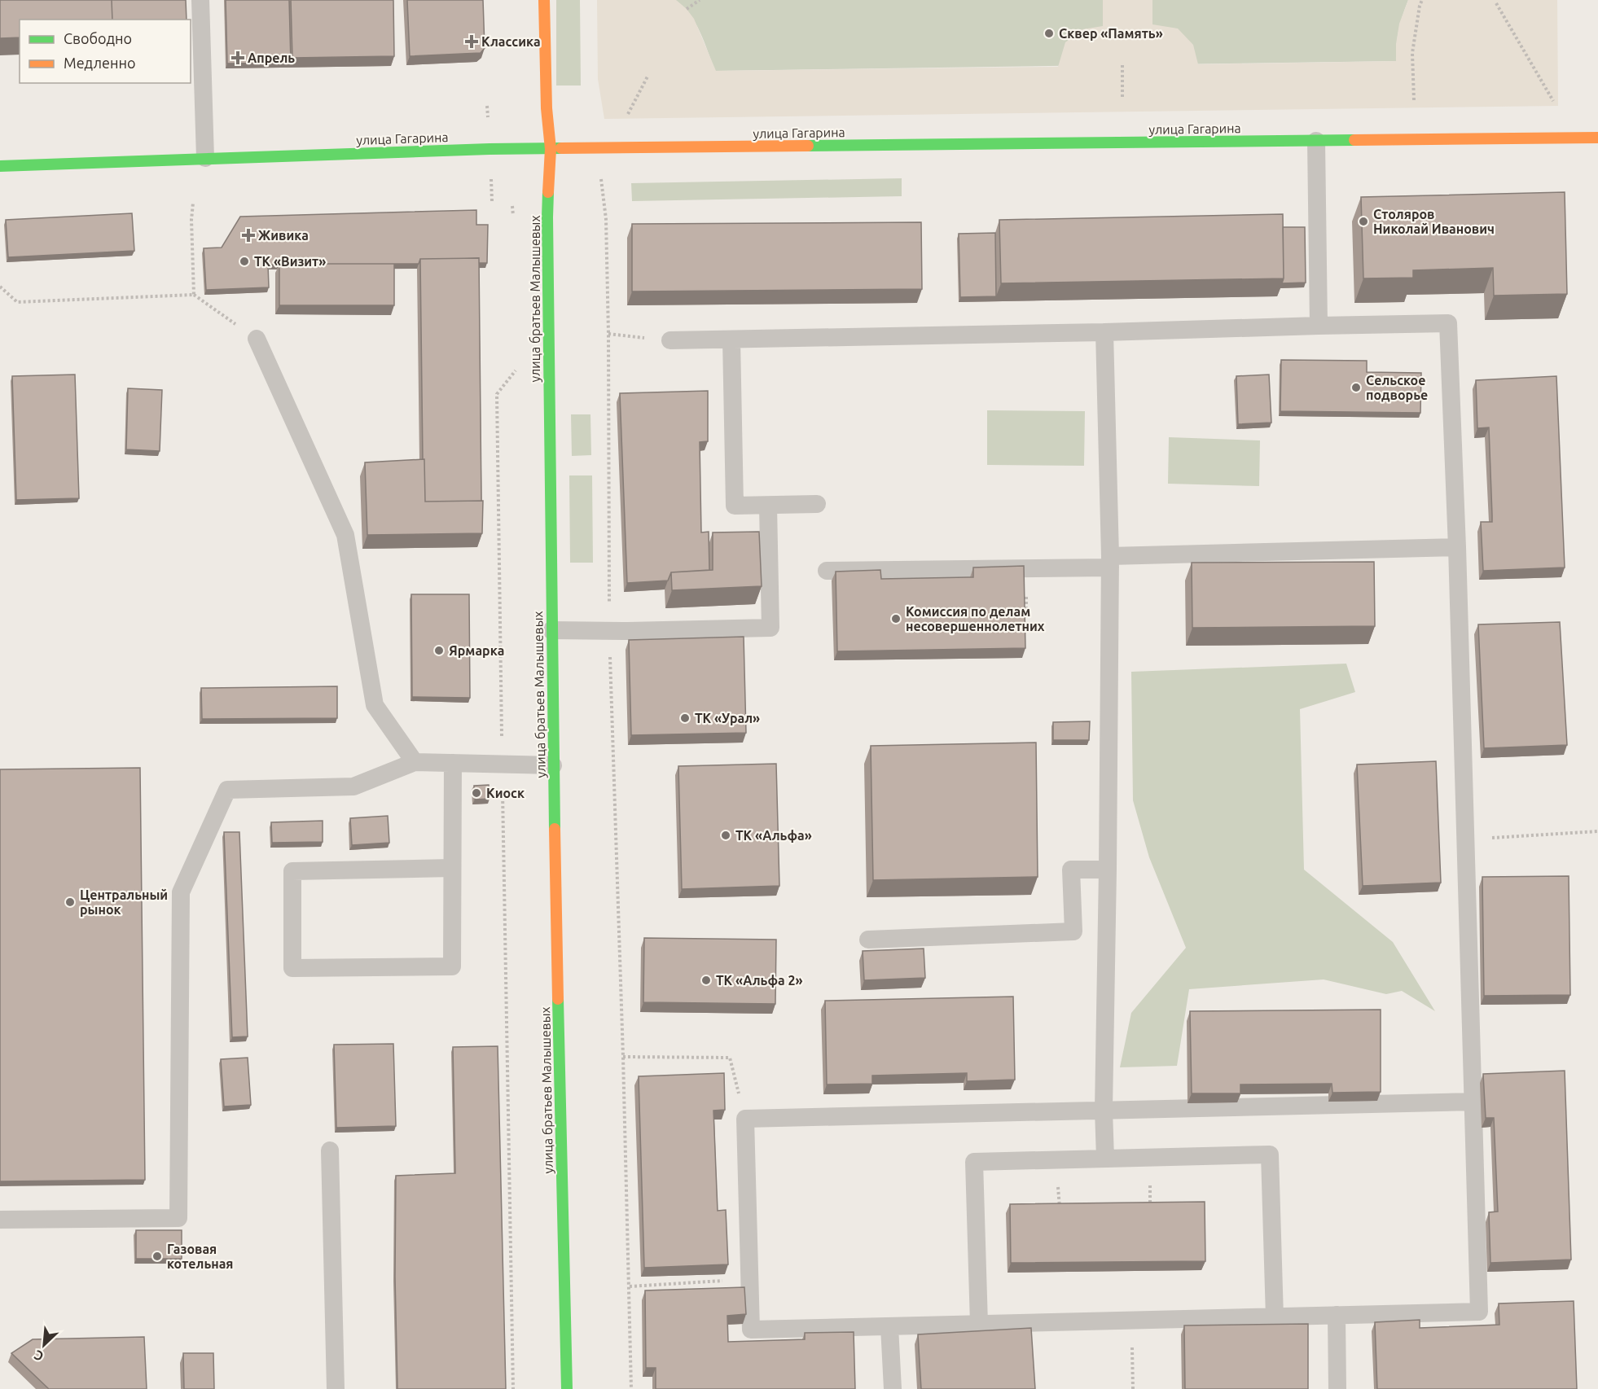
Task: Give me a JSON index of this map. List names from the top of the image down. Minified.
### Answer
{"streets":{"main road":["улица Гагарина","улица братьев Малышевых"]},"crossings":[["улица Гагарина","улица братьев Малышевых"]],"places":{"other":["Сквер «Память»","Столяров Николай Иванович","ТК «Визит»","Сельское подворье","Комиссия по делам несовершеннолетних","Ярмарка","ТК «Урал»","Киоск","ТК «Альфа»","Центральный рынок","ТК «Альфа 2»","Газовая котельная"],"health":["Классика","Апрель","Живика"]},"legend":["Свободно","Медленно"],"north":"bottom left"}
